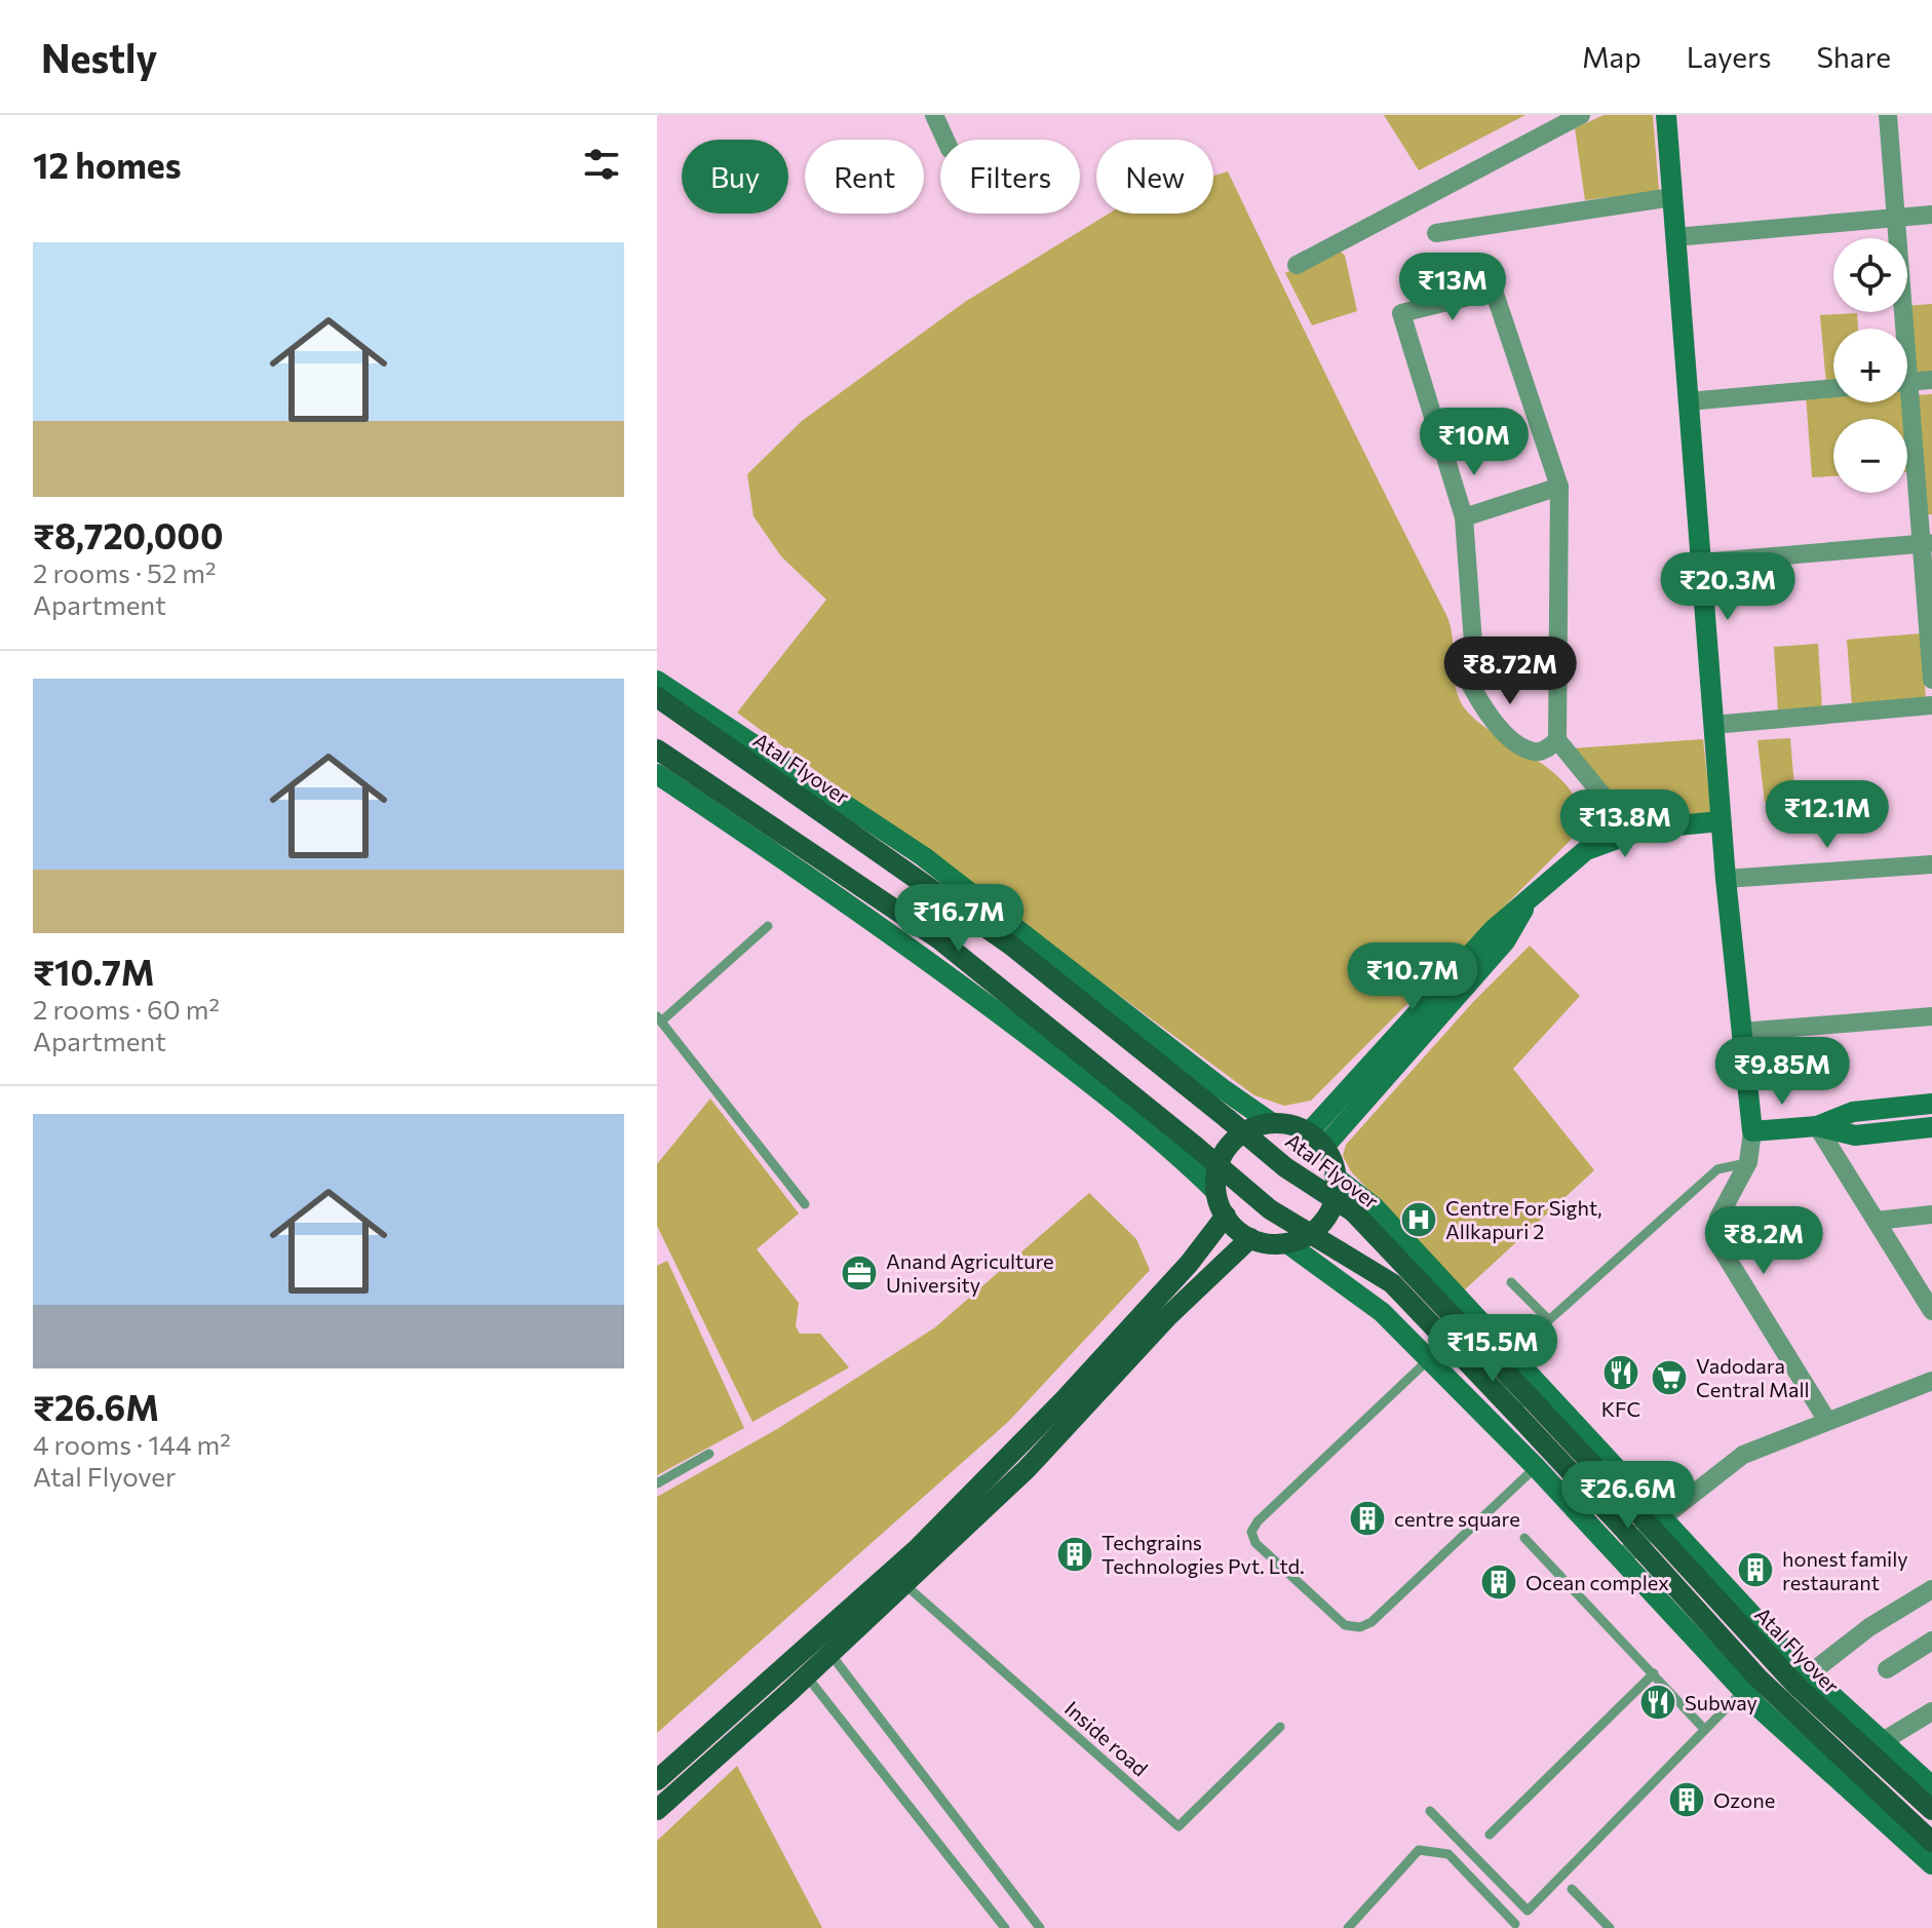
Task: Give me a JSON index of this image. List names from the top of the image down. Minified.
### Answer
{"streets":{"main road":["Atal Flyover"],"lane":["Inside road"]},"places":{"hospital":["Centre For Sight, Allkapuri 2"],"office":["Anand Agriculture University"],"restaurant":["KFC","Subway"],"supermarket":["Vadodara Central Mall"],"building":["centre square","Techgrains Technologies Pvt. Ltd.","honest family restaurant","Ocean complex","Ozone"]},"page":{"header":"Nestly","nav":["Map","Layers","Share"],"heading":"12 homes","chip":["Buy","Rent","Filters","New"],"list":[{"name":"₹8,720,000","note":"2 rooms · 52 m² · Apartment"},{"name":"₹10.7M","note":"2 rooms · 60 m² · Apartment"},{"name":"₹26.6M","note":"4 rooms · 144 m² · Atal Flyover"}],"map_buttons":["+","−"],"price":["₹13M","₹10M","₹20.3M","₹8.72M","₹12.1M","₹13.8M","₹16.7M","₹10.7M","₹9.85M","₹8.2M","₹15.5M","₹26.6M"]}}
